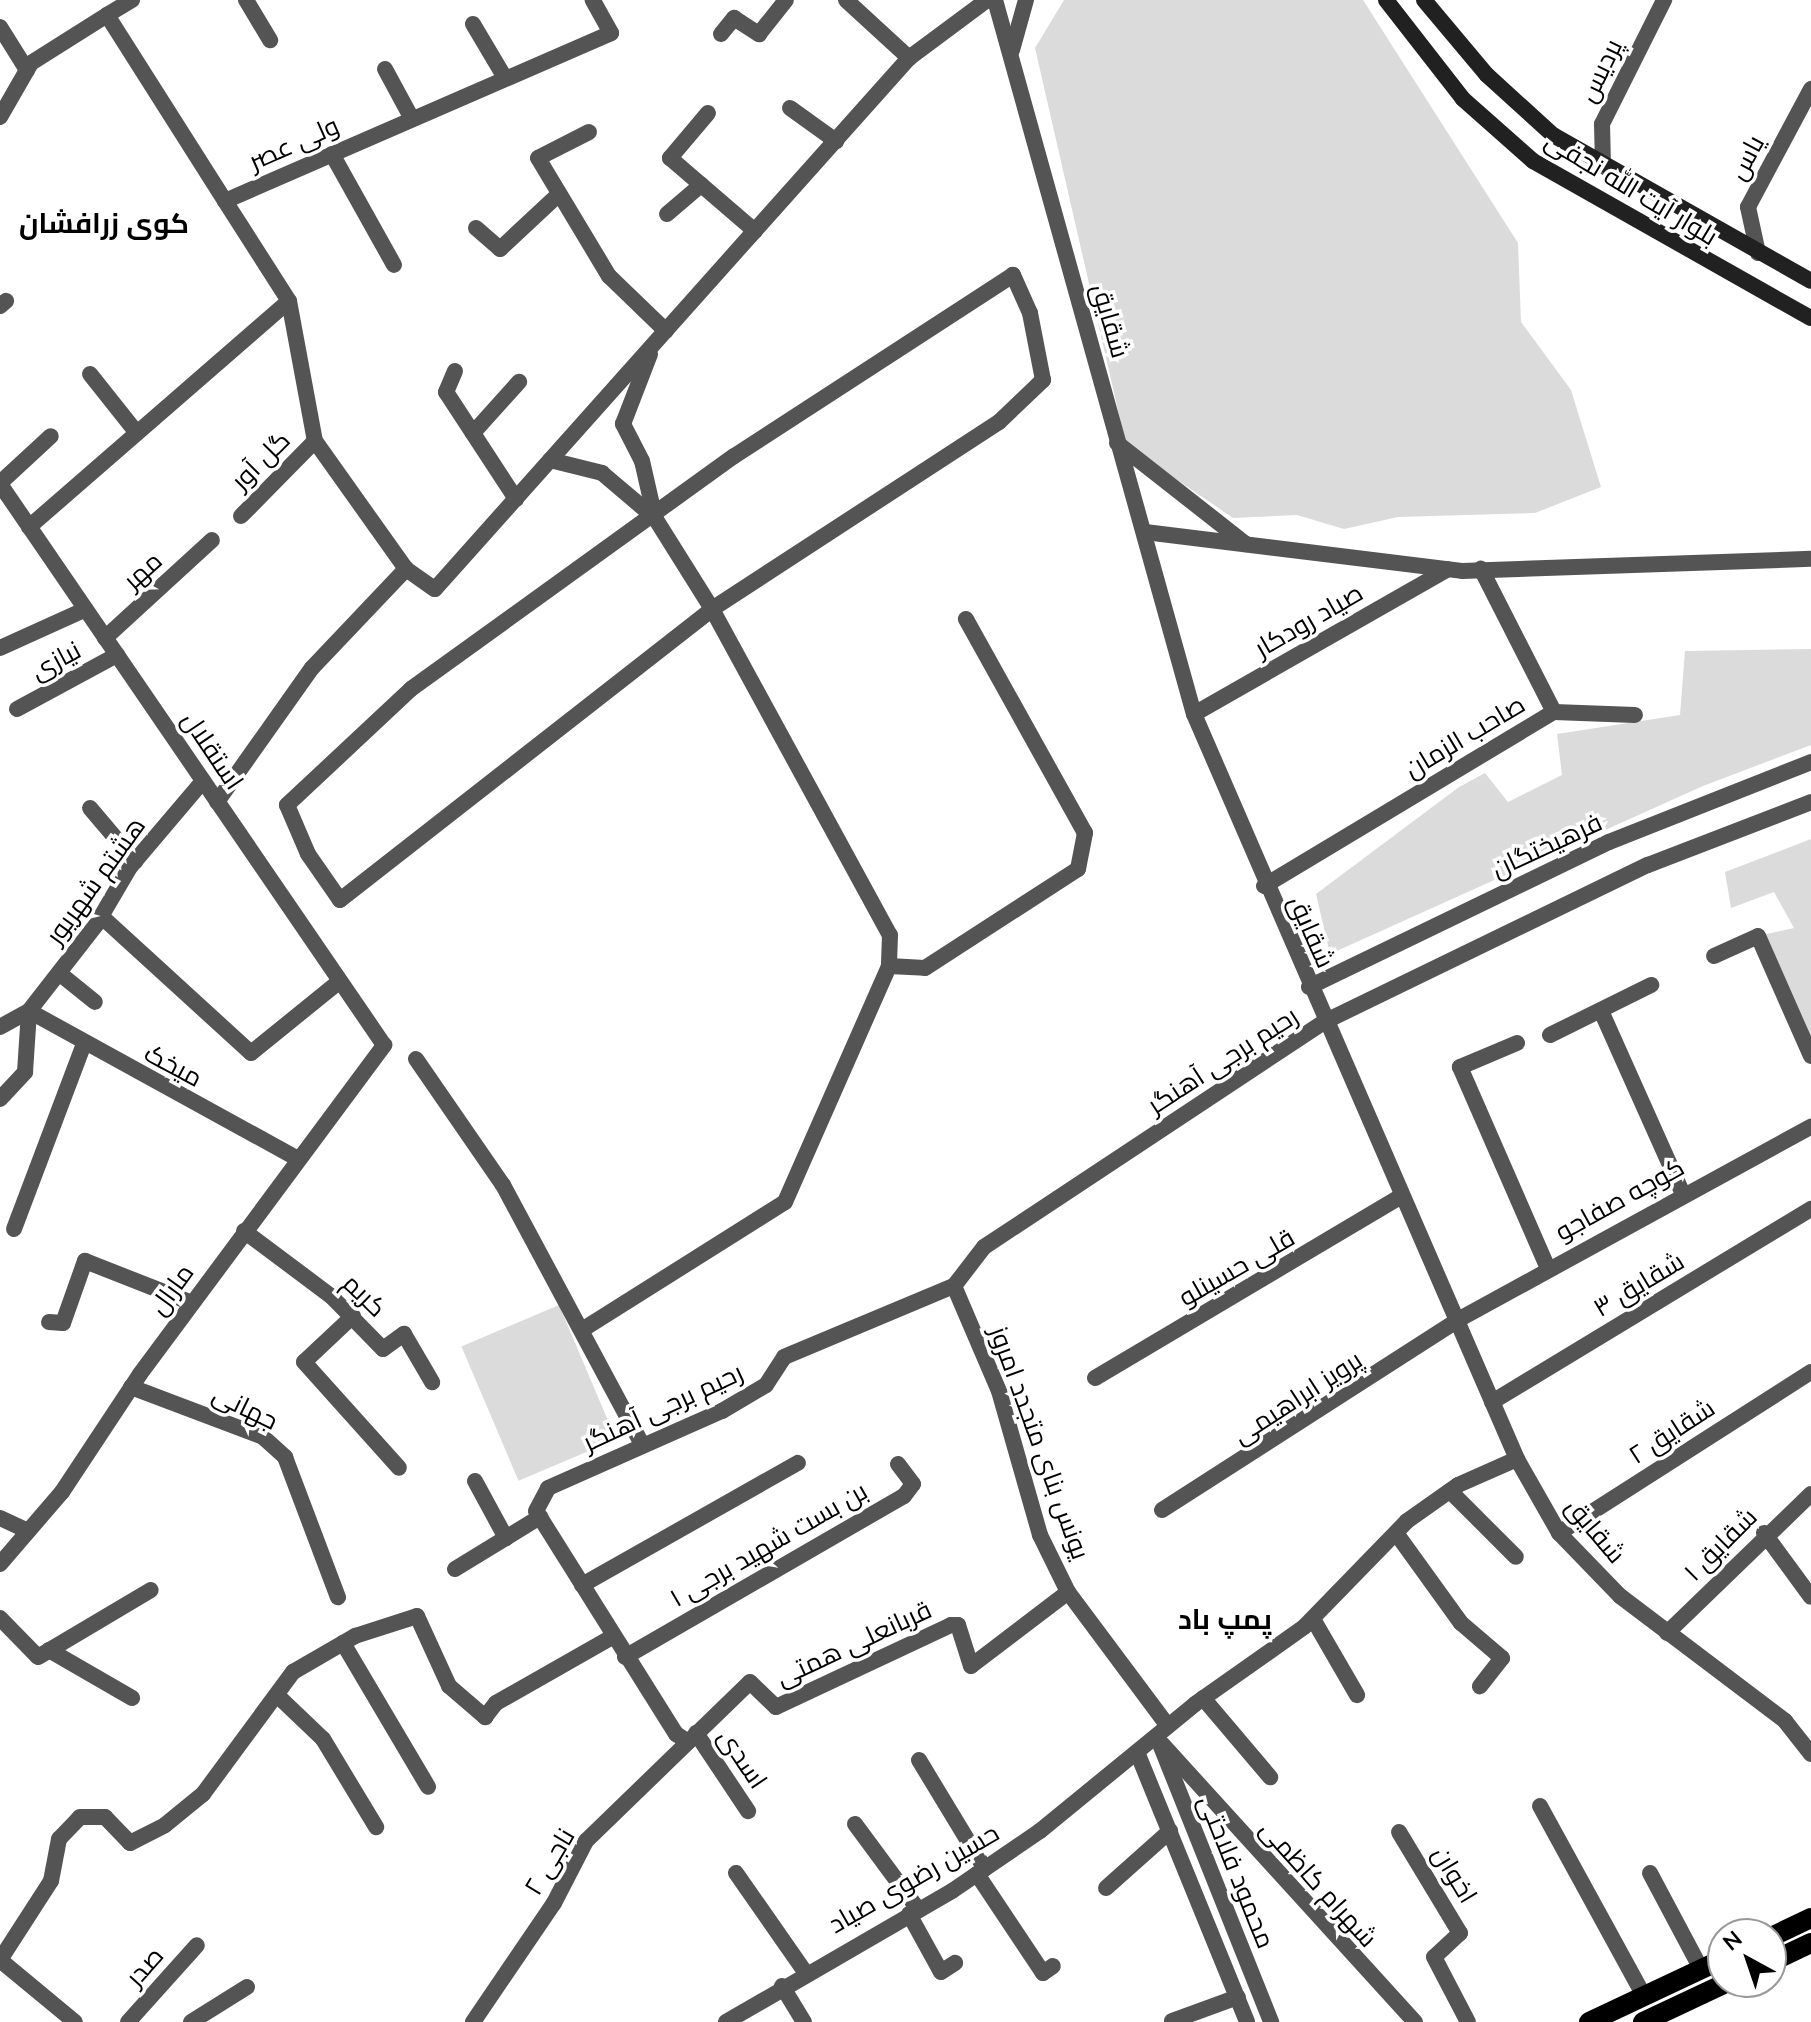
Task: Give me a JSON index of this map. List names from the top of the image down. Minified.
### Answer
{"streets":{"main road":["بلوار آیت الله نجفی"],"street":["پردیس","ولی عصر","یاس","شقایق","گل آور","مهر","صیاد رودکار","نیازی","صاحب الزمان","استقلال","فرهیختگان","هشتم شهریور","رحیم برجی آهنگر","میخک","کوچه صفاجو","قلی حسینلو","شقایق ۳","مارال","کریم","پرویز ابراهیمی","جهانی","شقایق ۲","یونس بنای متجدد امروز","بن بست شهید برجی ۱","شقایق ۱","قربانعلی همتی","اسدی","ناجی ۲","محمود فلاحتی","اخوان","حسین رضوی صیاد","شهرام کاظمی","صدر"]},"crossings":[["پردیس","بلوار آیت الله نجفی"],["یاس","بلوار آیت الله نجفی"],["شقایق","صیاد رودکار"],["شقایق","صاحب الزمان"],["شقایق","فرهیختگان"],["شقایق","رحیم برجی آهنگر"],["شقایق","کوچه صفاجو"],["شقایق","قلی حسینلو"],["شقایق","شقایق ۳"],["شقایق","پرویز ابراهیمی"],["شقایق","شقایق ۲"],["شقایق","شقایق ۱"],["شقایق","حسین رضوی صیاد"],["مهر","استقلال"],["نیازی","استقلال"],["استقلال","هشتم شهریور"],["استقلال","مارال"],["هشتم شهریور","میخک"],["رحیم برجی آهنگر","یونس بنای متجدد امروز"],["میخک","مارال"],["کوچه صفاجو","پرویز ابراهیمی"],["مارال","کریم"],["مارال","جهانی"],["یونس بنای متجدد امروز","قربانعلی همتی"],["یونس بنای متجدد امروز","محمود فلاحتی"],["یونس بنای متجدد امروز","حسین رضوی صیاد"],["یونس بنای متجدد امروز","شهرام کاظمی"],["قربانعلی همتی","اسدی"],["قربانعلی همتی","ناجی ۲"],["اسدی","ناجی ۲"],["محمود فلاحتی","حسین رضوی صیاد"],["محمود فلاحتی","شهرام کاظمی"],["حسین رضوی صیاد","شهرام کاظمی"]],"districts":["کوی زرافشان","پمپ باد"],"north":"top left"}
